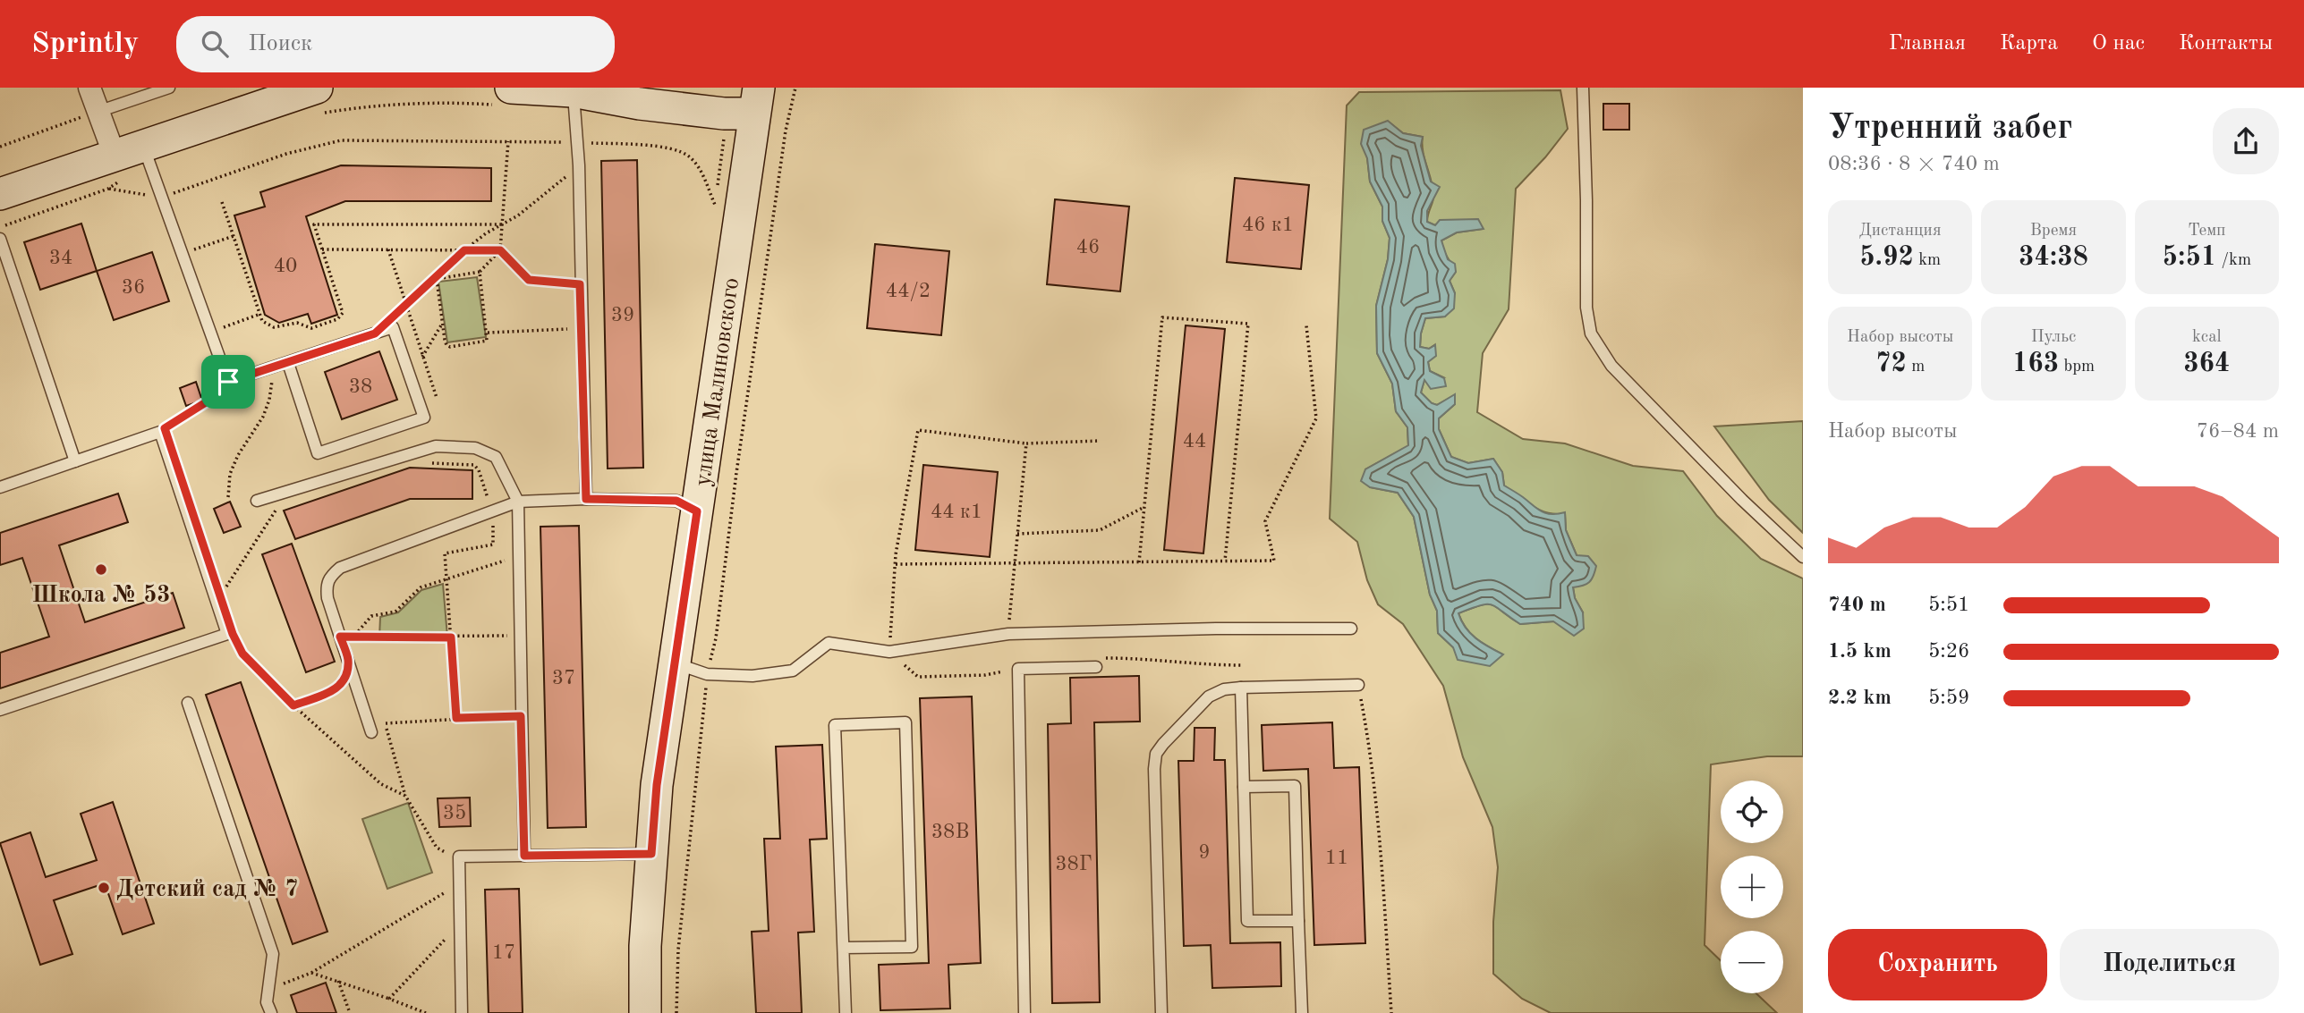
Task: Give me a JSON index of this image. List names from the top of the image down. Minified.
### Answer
{"streets":{"street":["улица Малиновского"]},"places":["Школа № 53","Детский сад № 7"],"house_numbers":["46 к1","46","34","40","36","44/2","39","38","44","44 к1","37","35","38В","9","11","38Г","17"],"page":{"header":"Sprintly","search":"Поиск","nav":["Главная","Карта","О нас","Контакты"],"heading":["Утренний забег","08:36 · 8 × 740 m"],"stats":[["Дистанция","5.92 km"],["Время","34:38"],["Темп","5:51 /km"],["Набор высоты","72 m"],["Пульс","163 bpm"],["kcal","364"]],"chart":["Набор высоты","76–84 m"],"list":[{"name":"740 m","note":"5:51"},{"name":"1.5 km","note":"5:26"},{"name":"2.2 km","note":"5:59"}],"map_buttons":["+","−"],"buttons":["Сохранить","Поделиться"]}}
